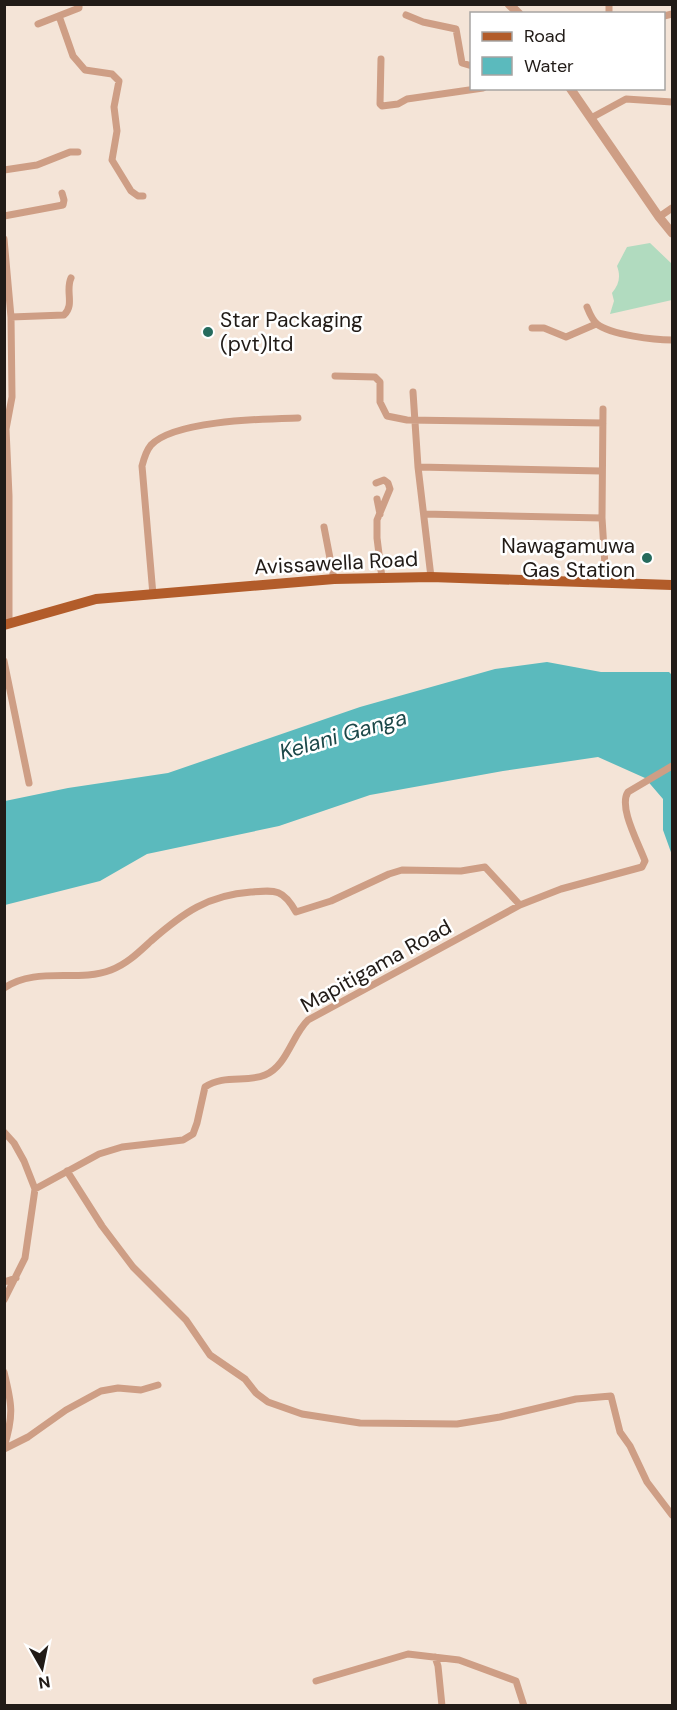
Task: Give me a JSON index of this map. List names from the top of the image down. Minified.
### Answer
{"streets":{"main road":["Avissawella Road"],"street":["Mapitigama Road"]},"water":["Kelani Ganga"],"places":["Star Packaging (pvt)ltd","Nawagamuwa Gas Station"],"legend":["Road","Water"],"north":"bottom"}
